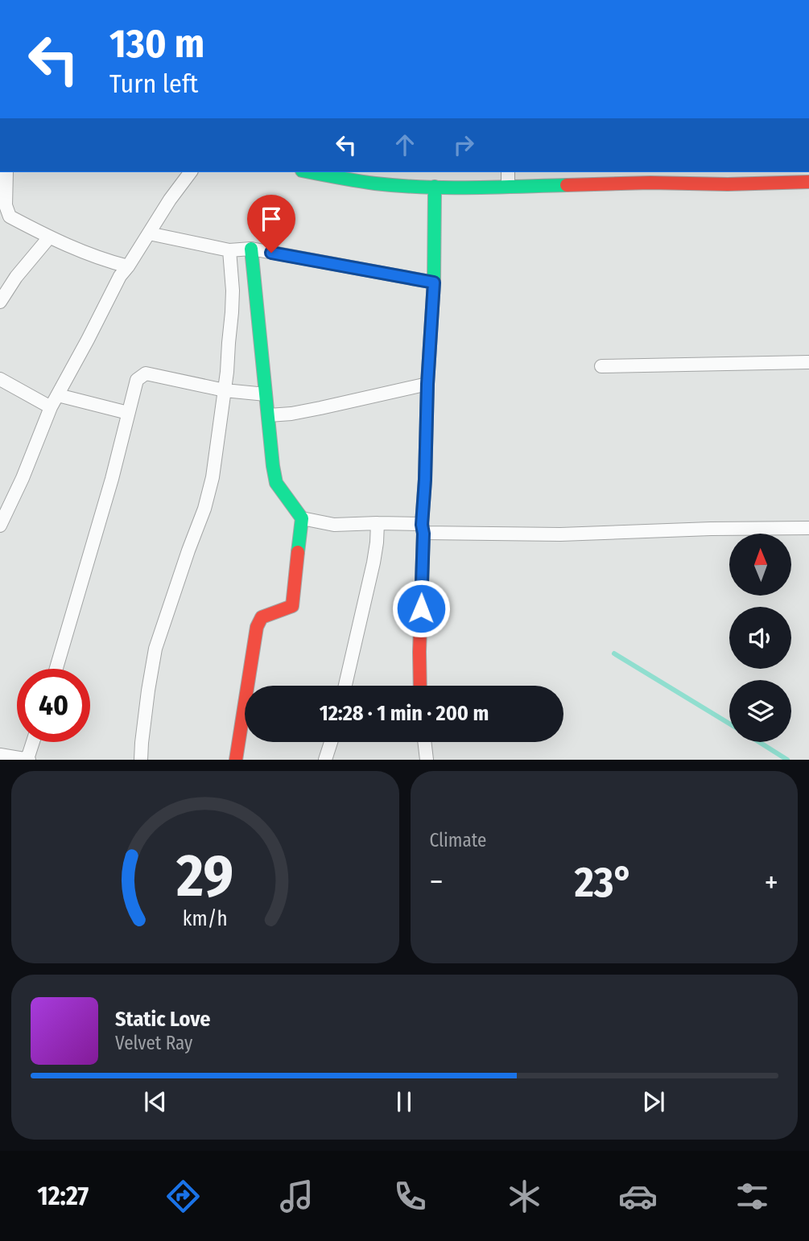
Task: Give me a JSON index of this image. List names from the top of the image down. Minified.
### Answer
{"north":"top","page":{"turn":["130 m","Turn left"],"limit":"40","trip":"12:28 · 1 min · 200 m","tile":"Climate","heat":["−","23°","+"],"song":["Static Love","Velvet Ray"],"tabs":"12:27","gauge":["29","km/h"]}}
